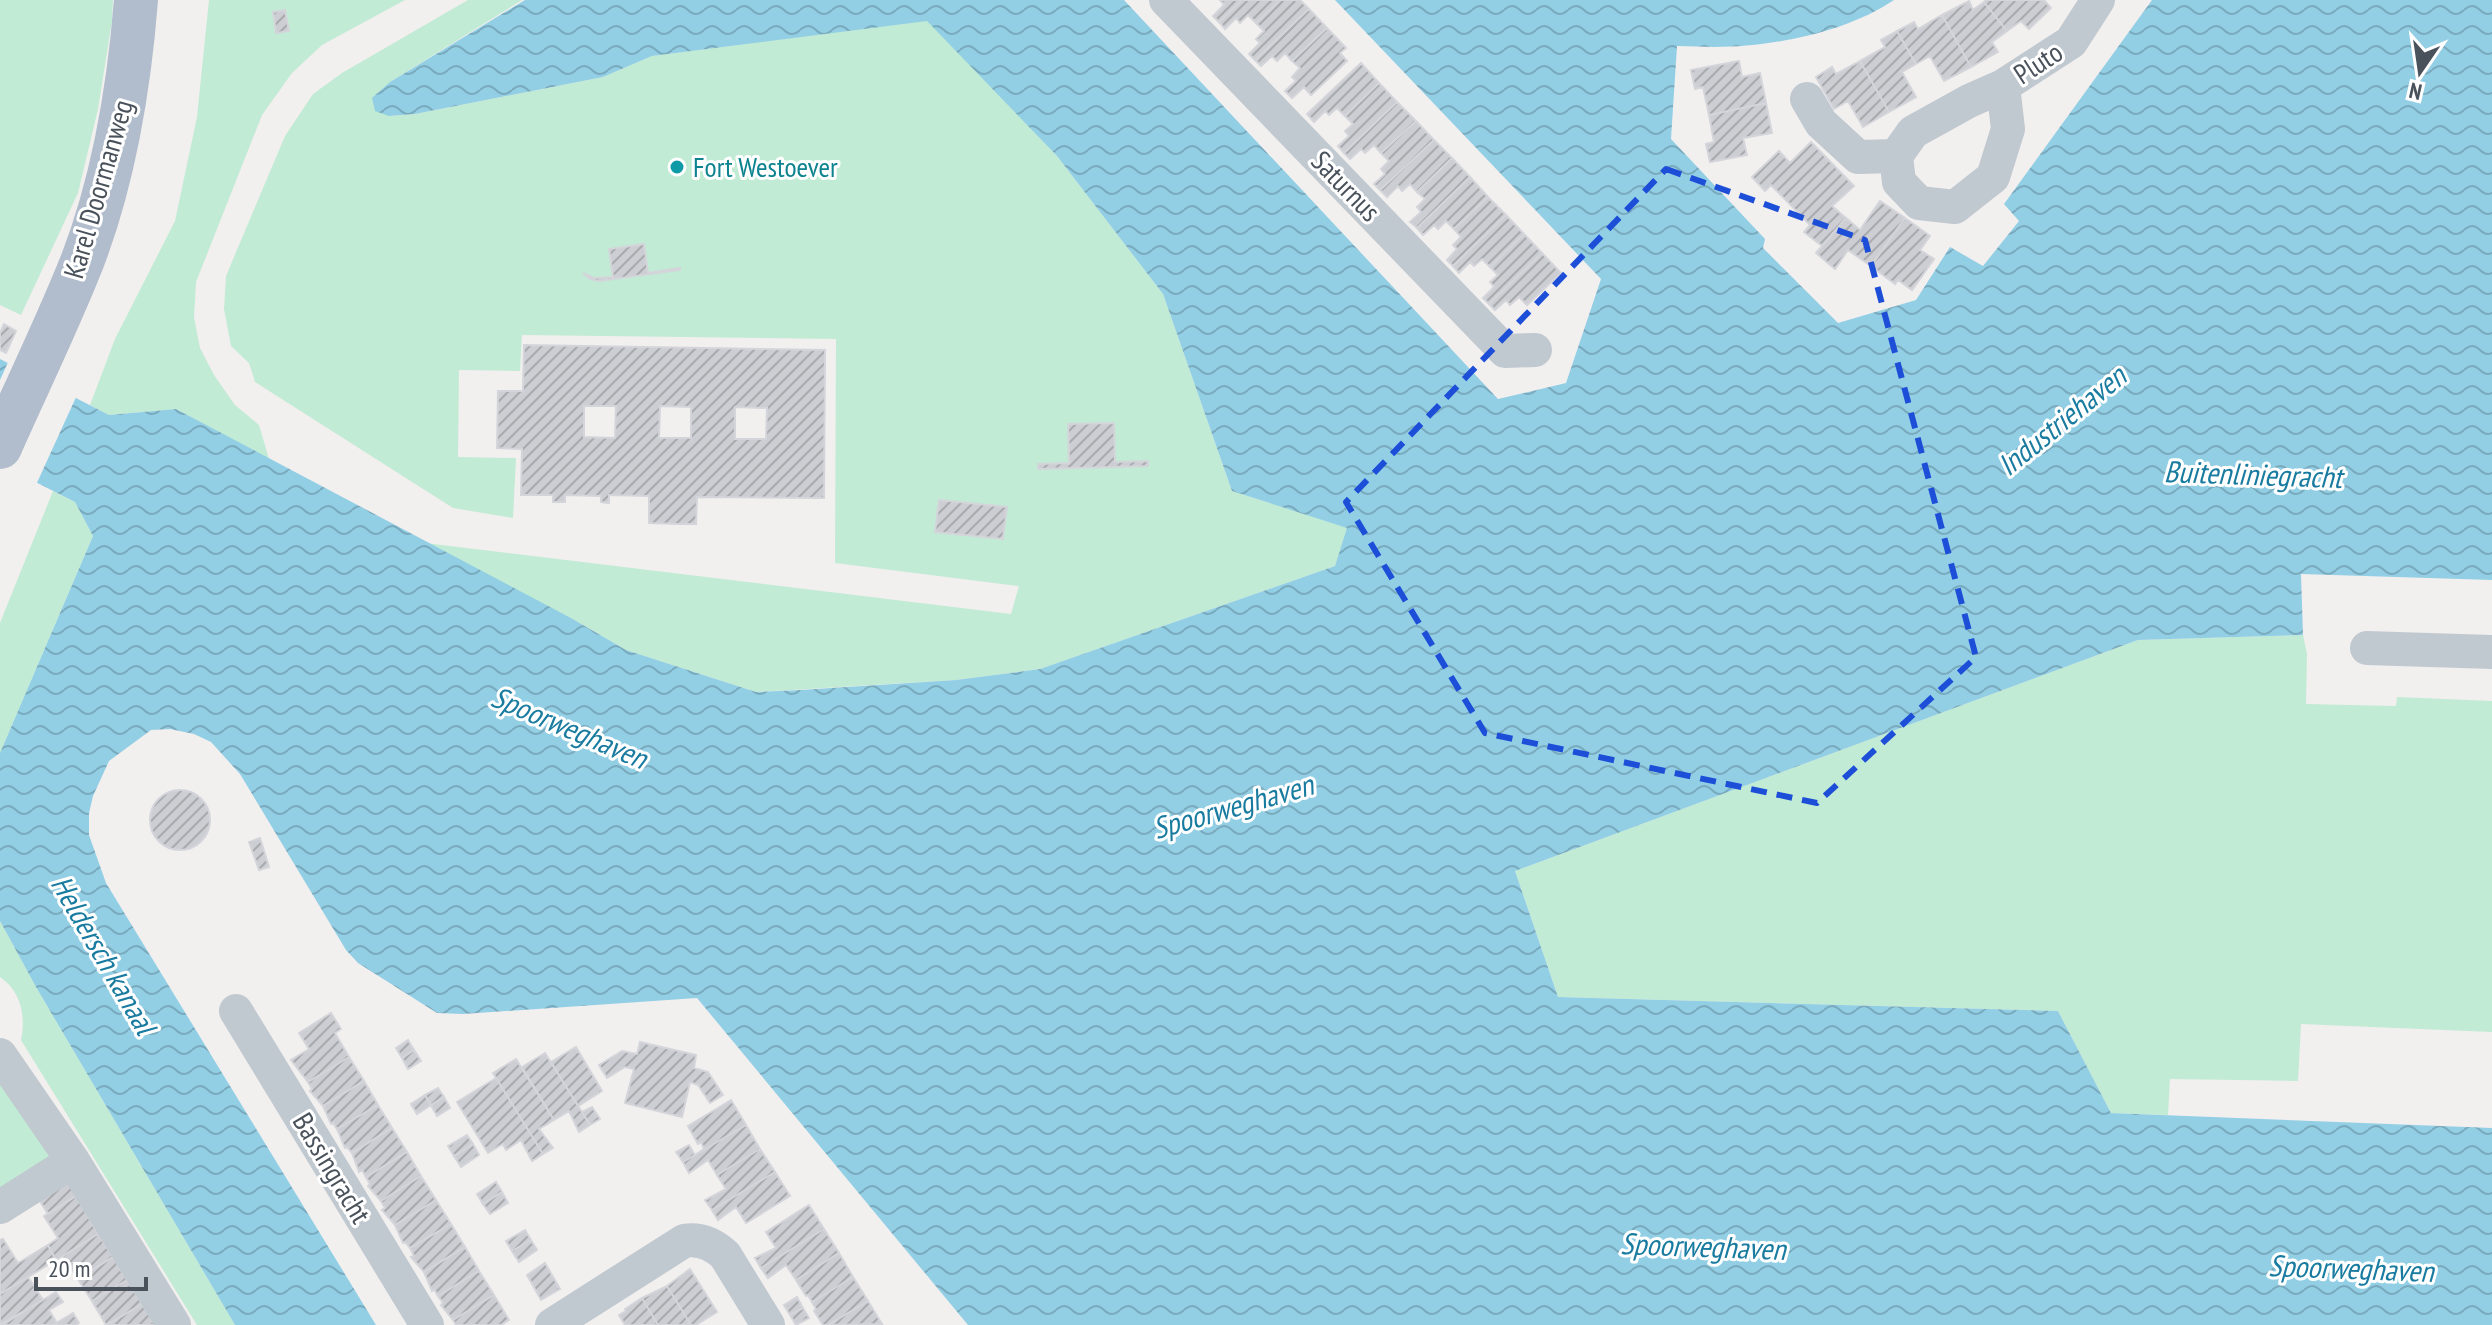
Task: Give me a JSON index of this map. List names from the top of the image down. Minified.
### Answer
{"streets":{"main road":["Karel Doormanweg"],"street":["Pluto","Saturnus","Bassingracht"]},"water":["Industriehaven","Buitenliniegracht","Spoorweghaven","Heldersch kanaal"],"places":["Fort Westoever"],"scale_bar":"20 m","north":"bottom"}
